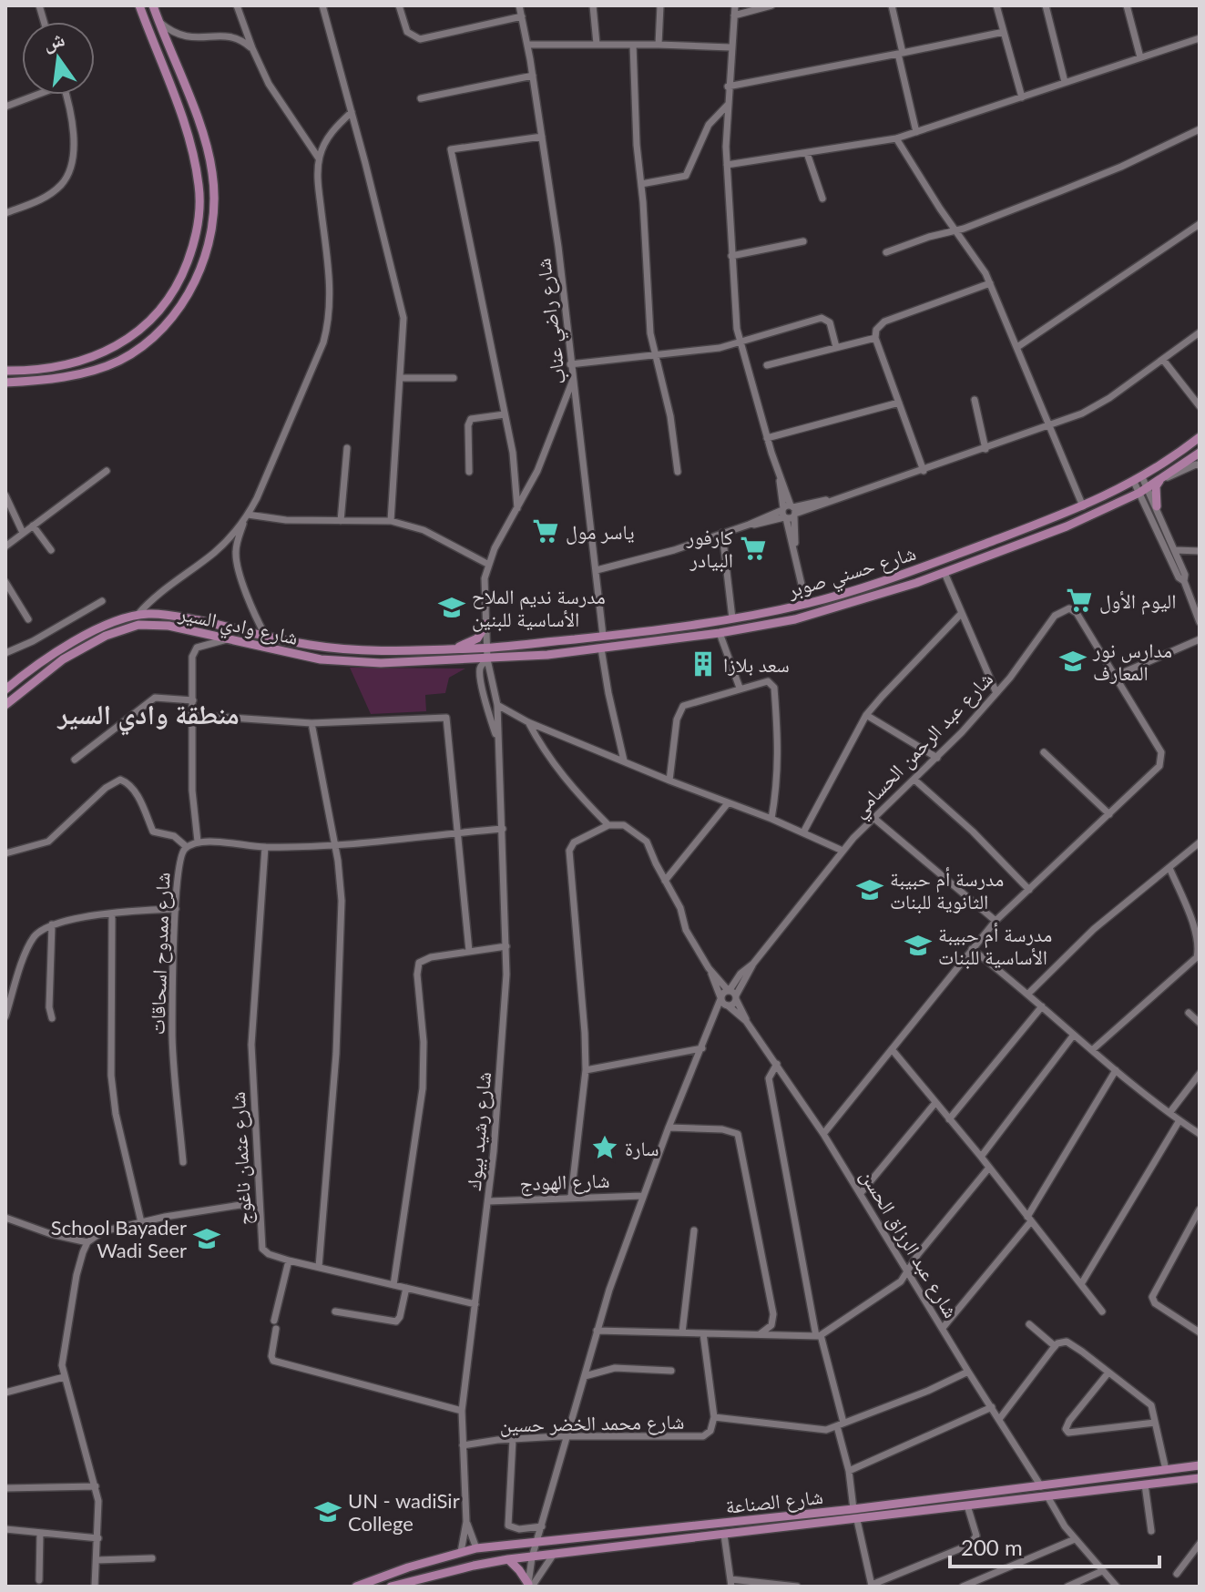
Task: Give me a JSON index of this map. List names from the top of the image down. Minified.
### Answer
{"streets":{"main road":["شارع حسني صوبر","شارع وادي السير","شارع الصناعة"],"street":["شارع راضي عناب","شارع عبد الرحمن الحسامي","شارع ممدوح اسحاقات","شارع رشيد بيوك","شارع عثمان ناغوج","شارع الهودج","شارع عبد الرزاق الحسن","شارع محمد الخضر حسين"]},"crossings":[["شارع راضي عناب","شارع حسني صوبر"],["شارع حسني صوبر","شارع وادي السير"],["شارع حسني صوبر","شارع رشيد بيوك"],["شارع وادي السير","شارع رشيد بيوك"],["شارع عبد الرحمن الحسامي","شارع عبد الرزاق الحسن"],["شارع رشيد بيوك","شارع عثمان ناغوج"],["شارع رشيد بيوك","شارع الهودج"],["شارع رشيد بيوك","شارع محمد الخضر حسين"],["شارع رشيد بيوك","شارع الصناعة"],["شارع عبد الرزاق الحسن","شارع الصناعة"]],"districts":["منطقة وادي السير"],"places":{"supermarket":["ياسر مول","كارفور البيادر","اليوم الأول"],"school or university":["مدرسة نديم الملاح الأساسية للبنين","مدارس نور المعارف","مدرسة أم حبيبة الثانوية للبنات","مدرسة أم حبيبة الأساسية للبنات","School Bayader Wadi Seer","UN - wadiSir College"],"building":["سعد بلازا"],"place":["سارة"]},"scale_bar":"200 m","north":"top"}
